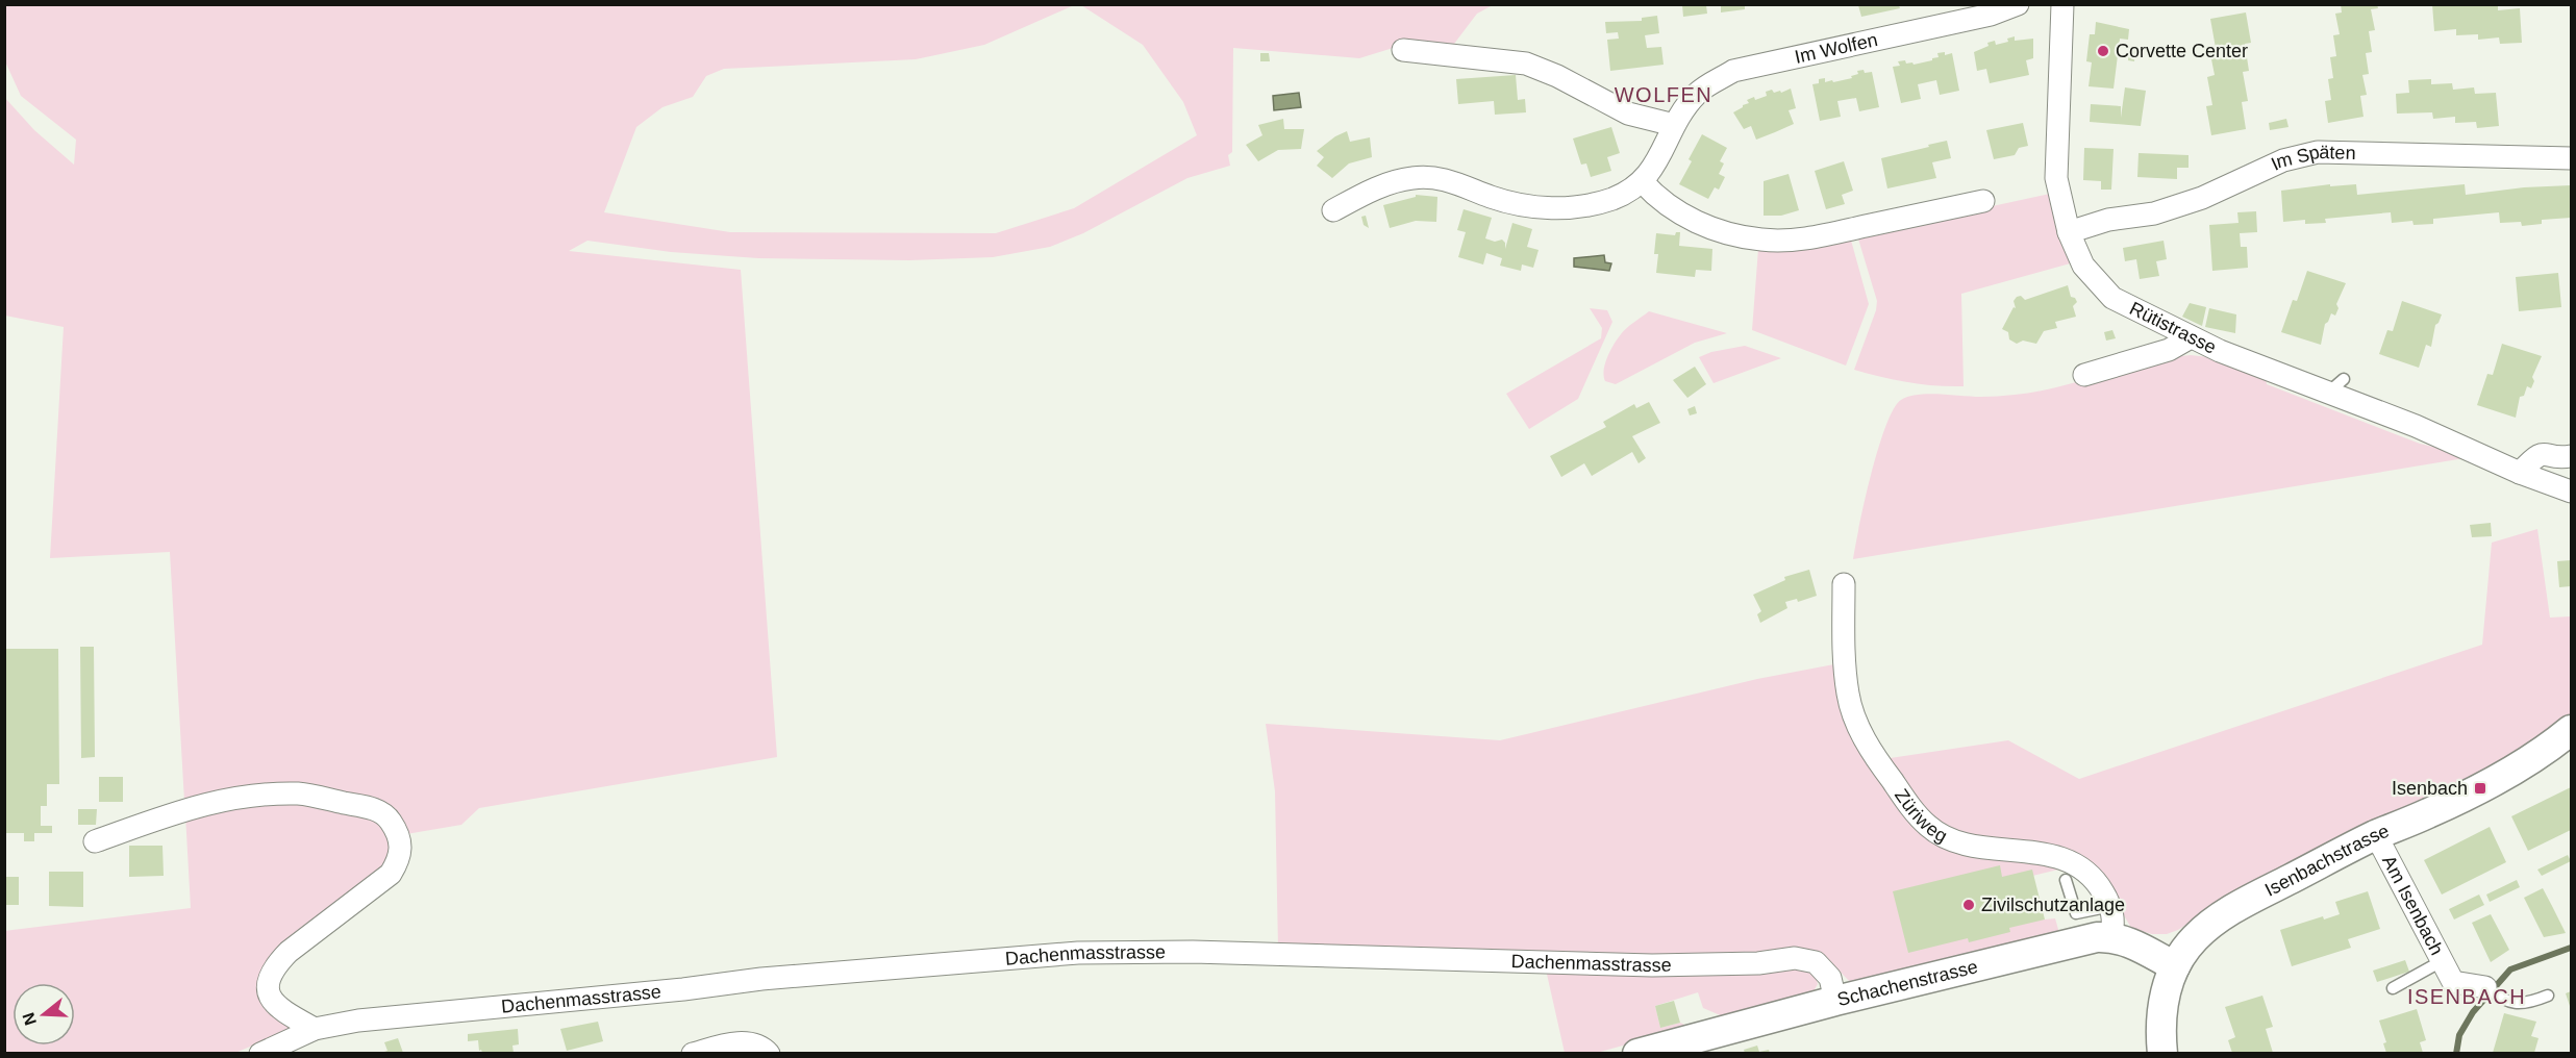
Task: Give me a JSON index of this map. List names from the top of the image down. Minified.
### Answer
{"streets":{"street":["Im Wolfen","Im Späten","Rütistrasse","Züriweg","Isenbachstrasse","Am Isenbach","Dachenmasstrasse","Schachenstrasse"]},"crossings":[["Im Späten","Rütistrasse"],["Isenbachstrasse","Am Isenbach"],["Isenbachstrasse","Schachenstrasse"],["Dachenmasstrasse","Schachenstrasse"]],"districts":["WOLFEN","ISENBACH"],"places":{"other":["Corvette Center","Zivilschutzanlage"],"transit":["Isenbach"]},"north":"left"}
